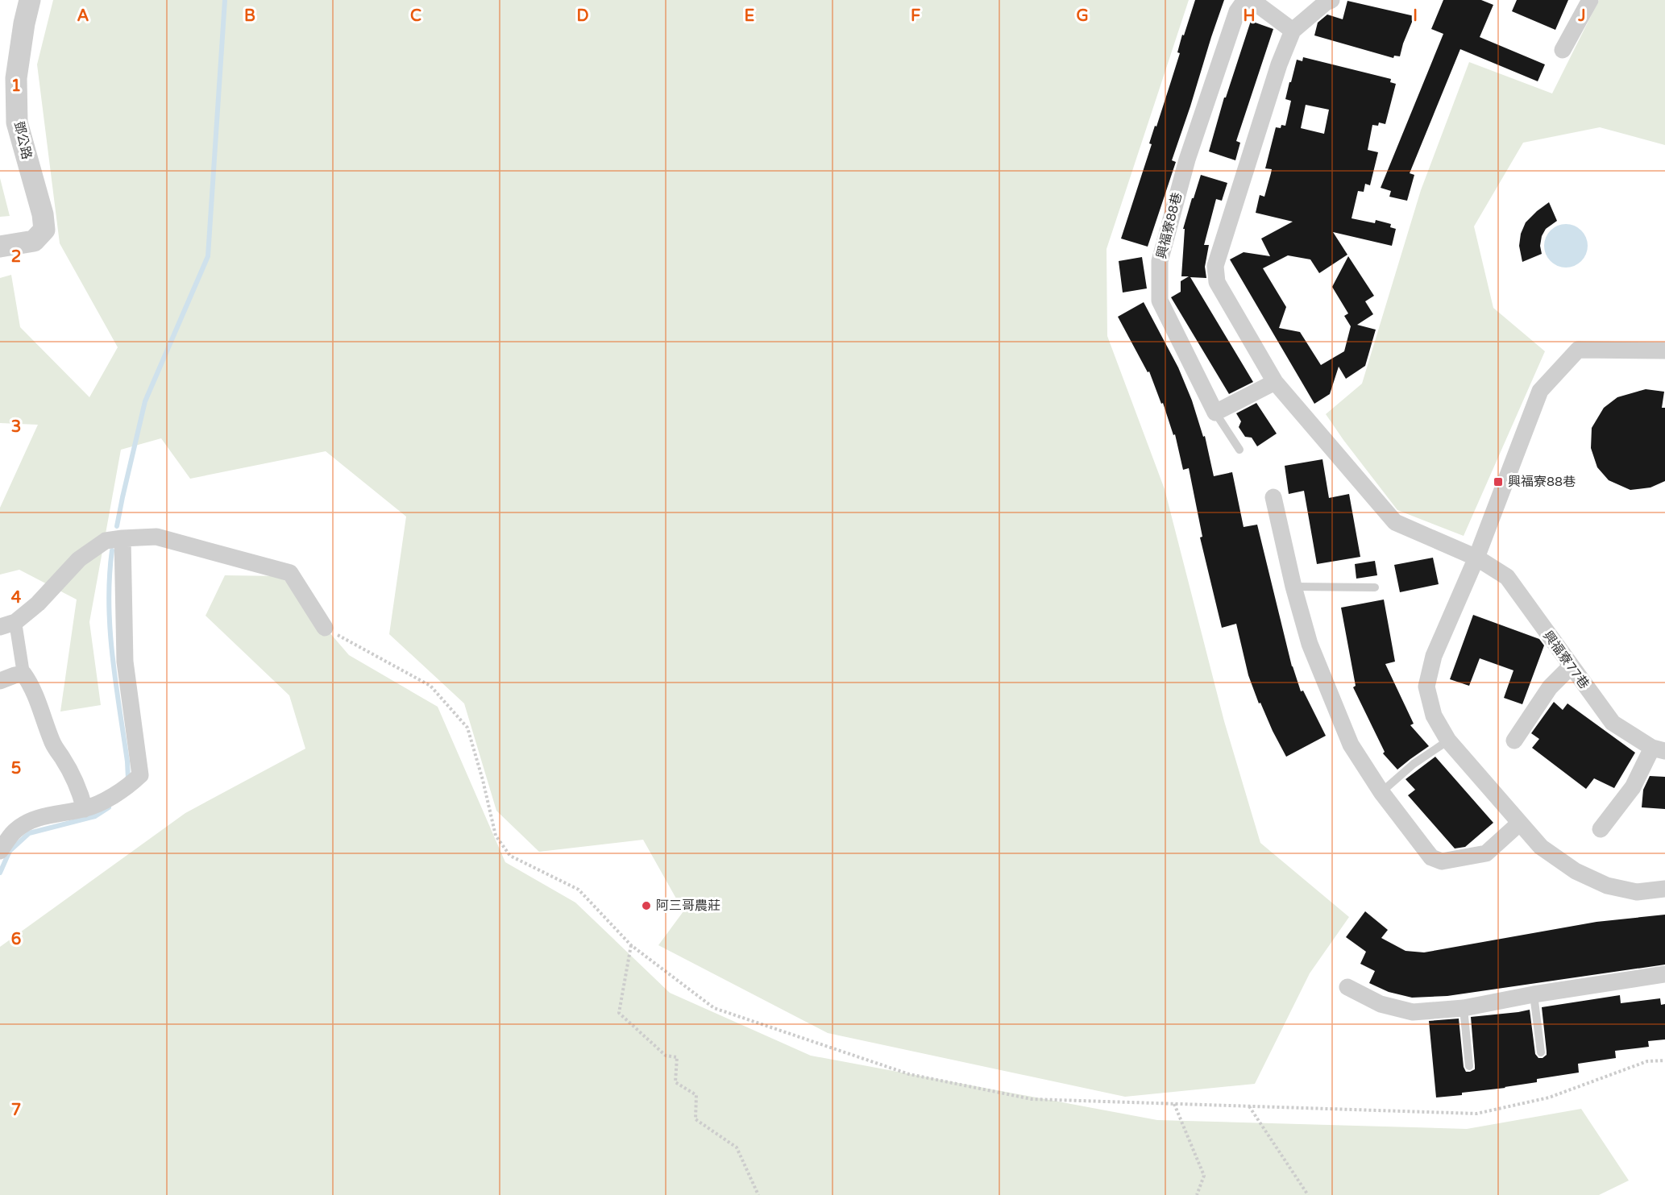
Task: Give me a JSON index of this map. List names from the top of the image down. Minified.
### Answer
{"streets":{"street":["鄧公路","興福寮88巷","興福寮77巷"]},"places":{"transit":["興福寮88巷"],"other":["阿三哥農莊"]},"grid":{"columns":["A","B","C","D","E","F","G","H","I","J"],"rows":["1","2","3","4","5","6","7"]}}
